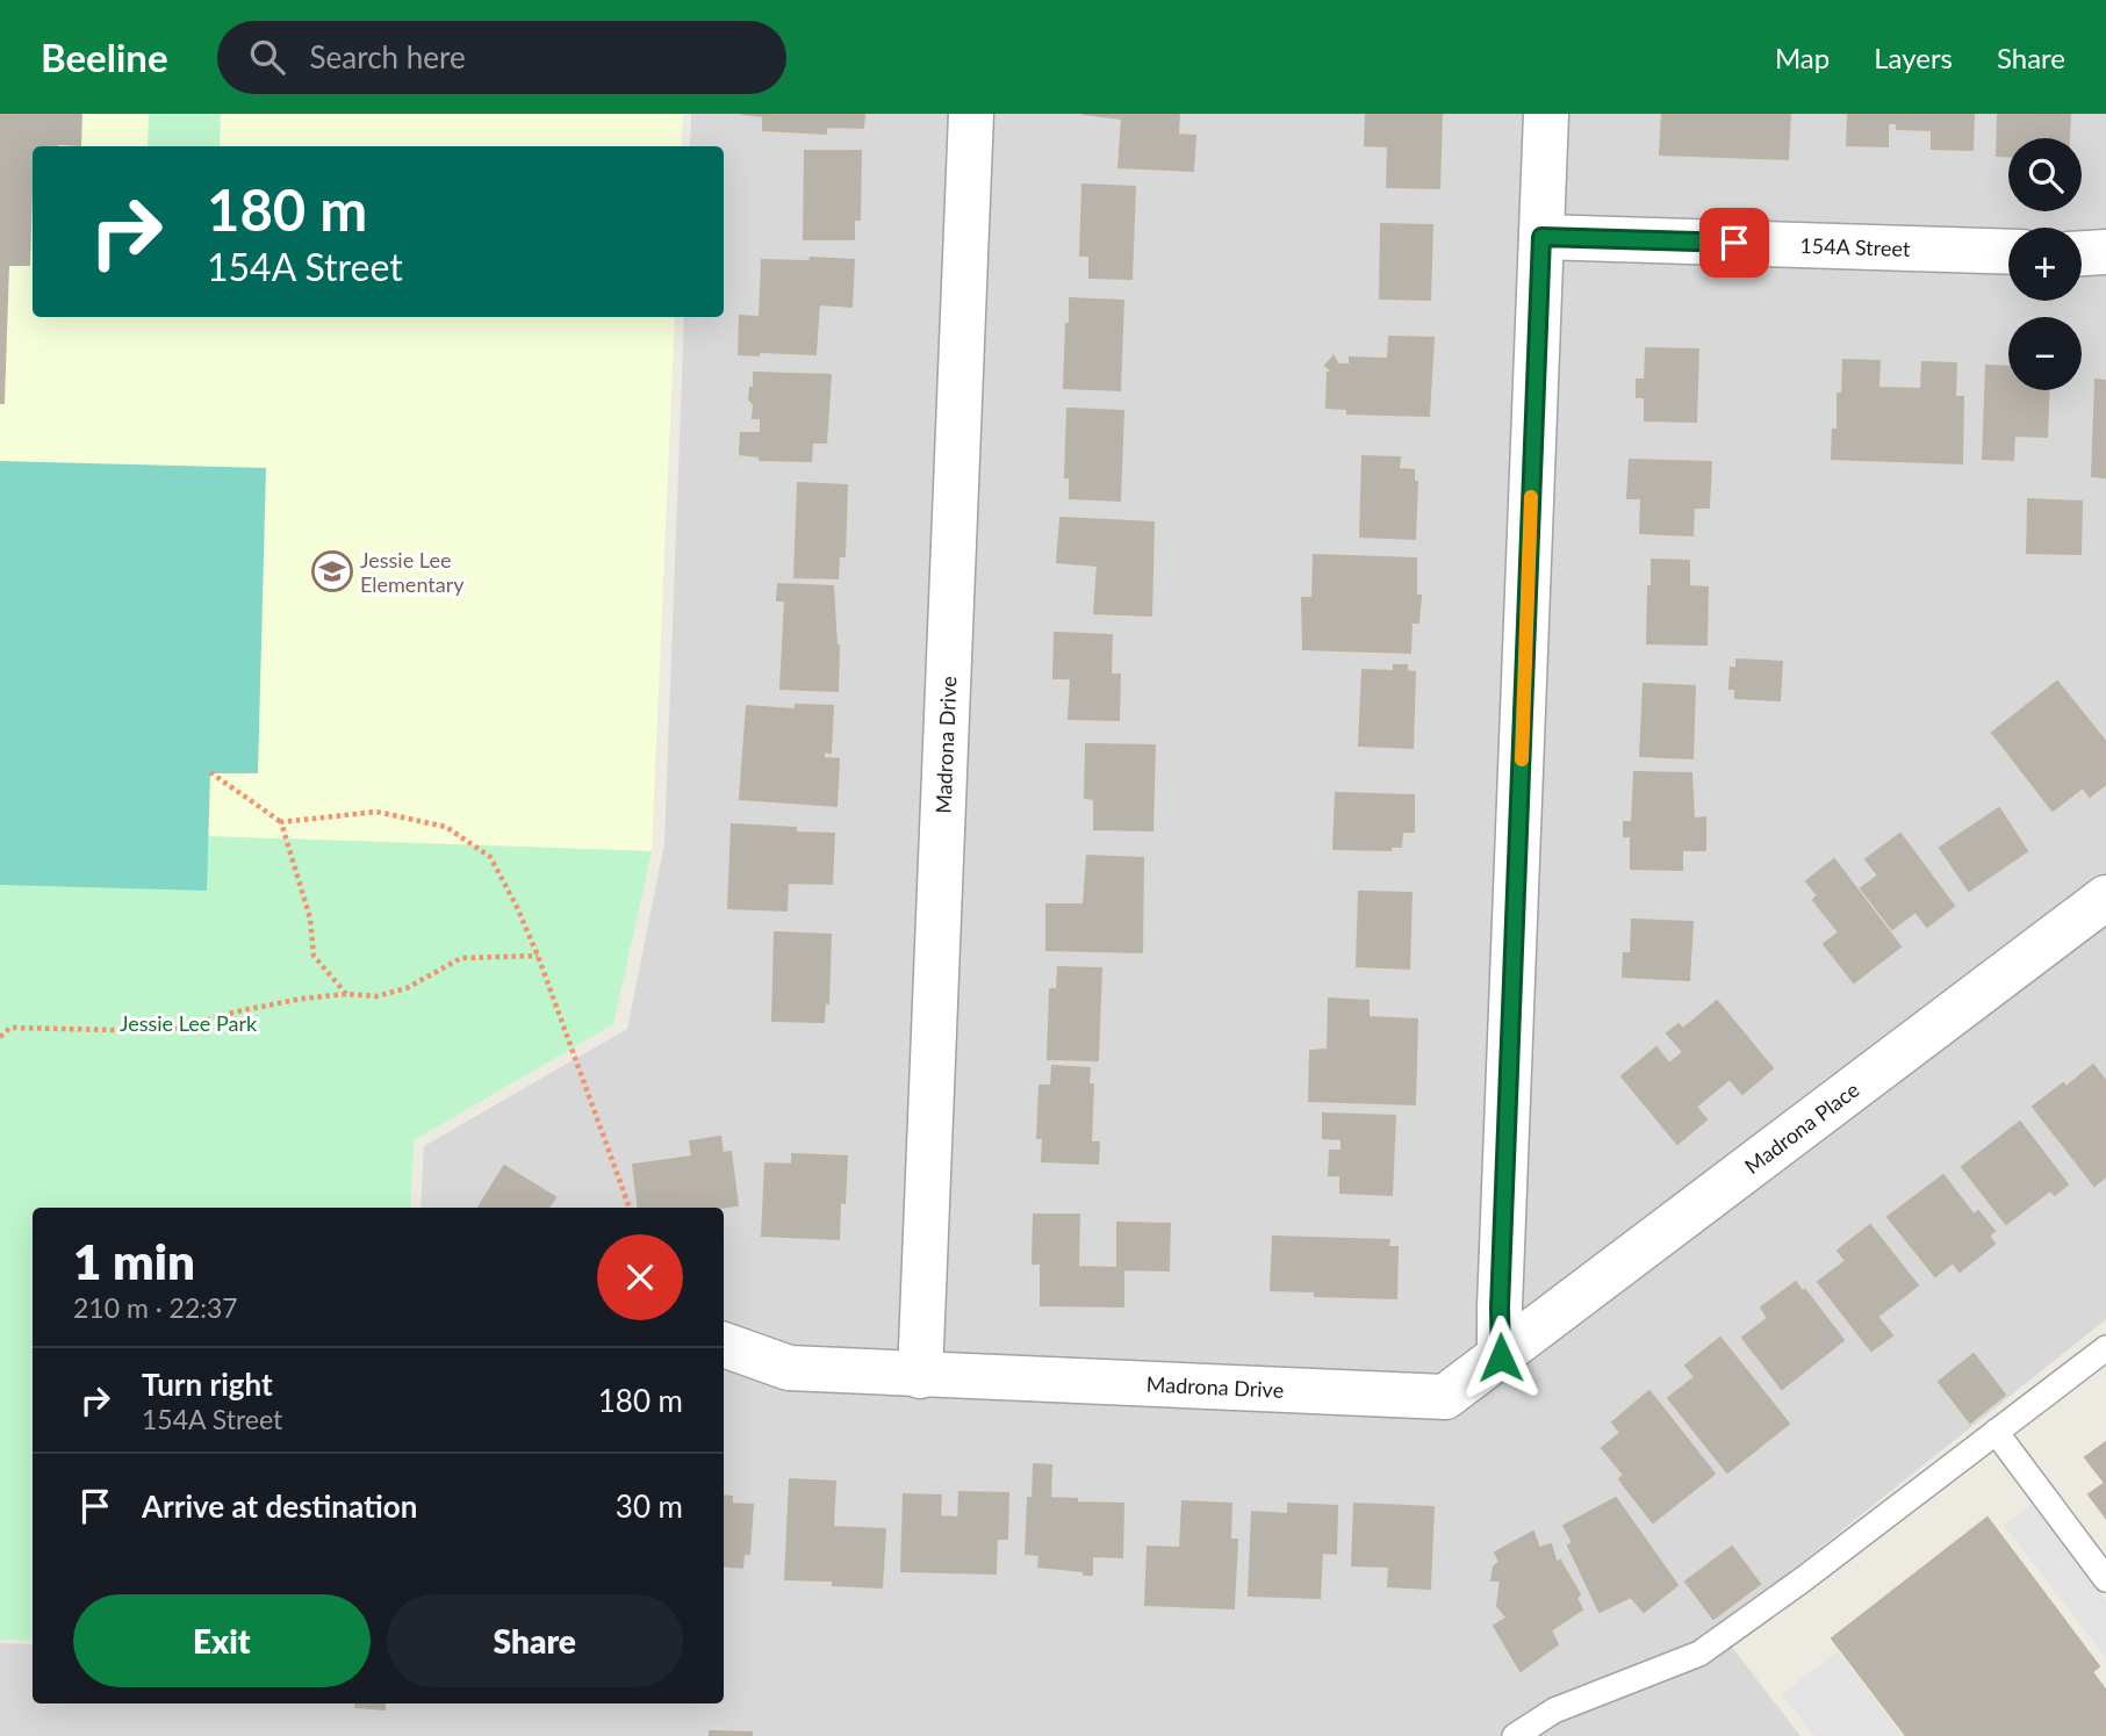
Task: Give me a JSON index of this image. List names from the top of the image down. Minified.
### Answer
{"streets":{"street":["154A Street","Madrona Drive","Madrona Place"]},"crossings":[["Madrona Drive","Madrona Place"]],"parks":["Jessie Lee Park"],"places":{"school or university":["Jessie Lee Elementary"]},"page":{"header":"Beeline","search":"Search here","nav":["Map","Layers","Share"],"map_buttons":["+","−"],"turn":["180 m","154A Street"],"heading":["1 min","210 m · 22:37"],"list":[{"name":"Turn right","note":"154A Street","value":"180 m"},{"name":"Arrive at destination","value":"30 m"}],"buttons":["Exit","Share"]}}
